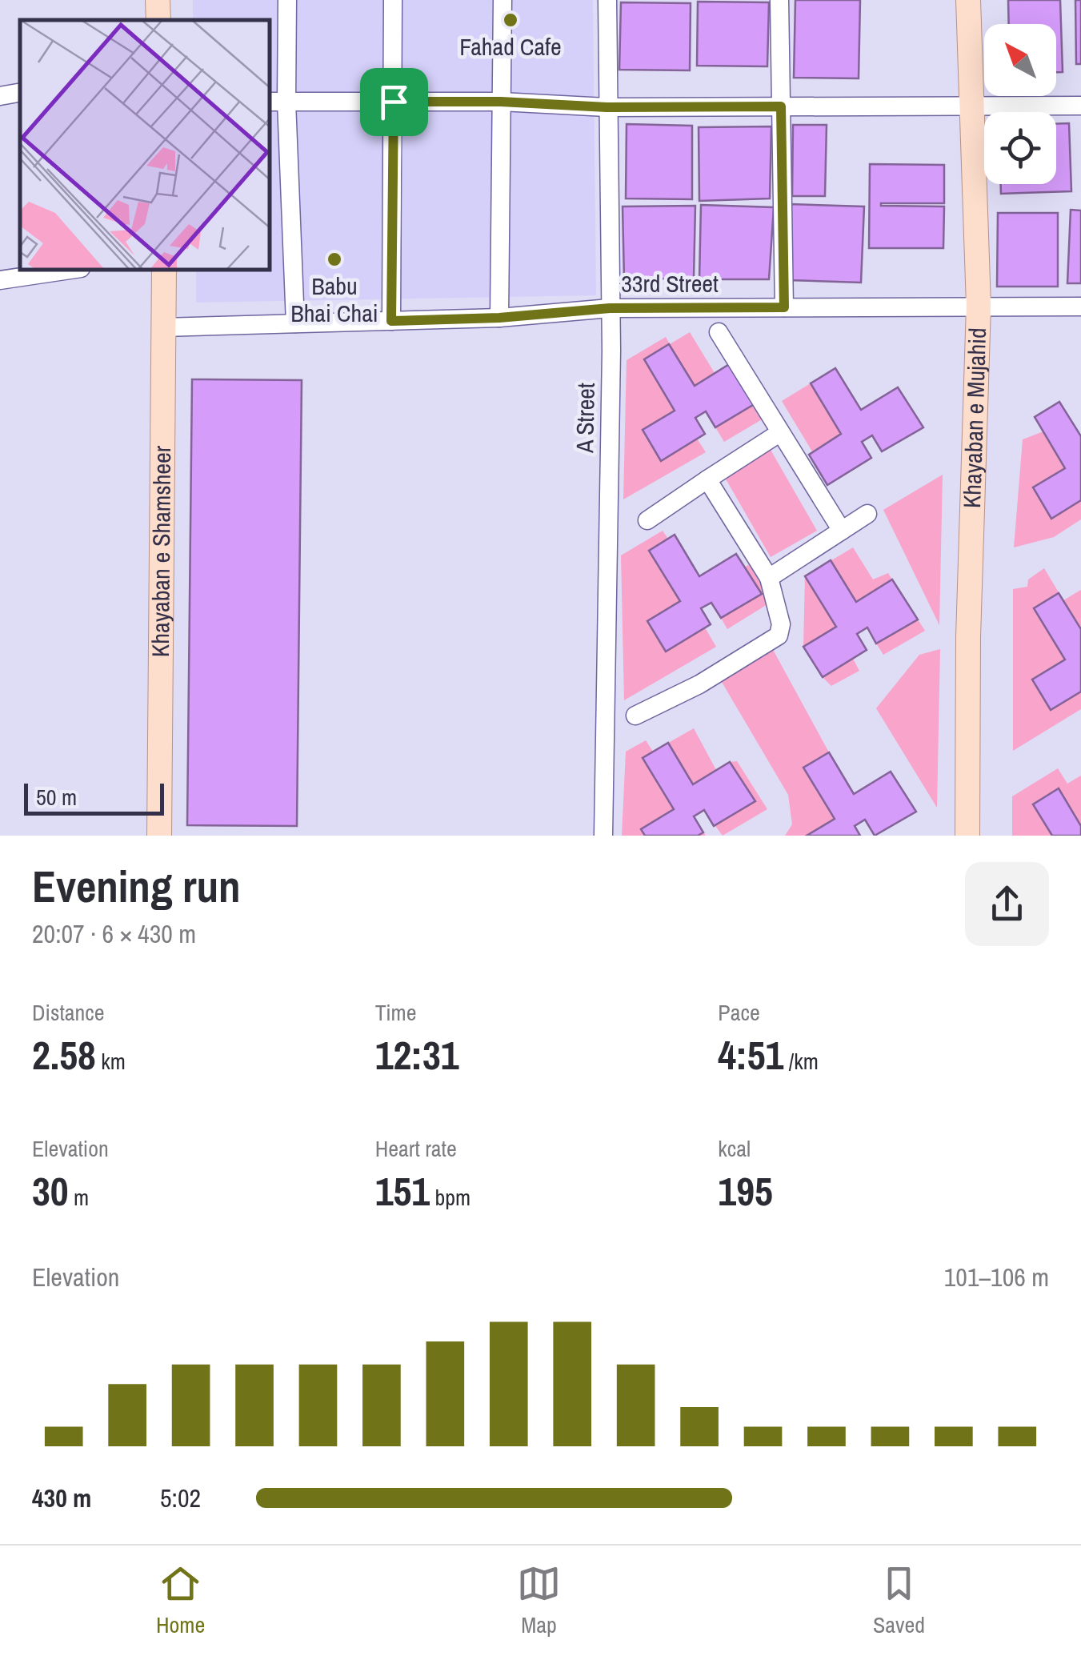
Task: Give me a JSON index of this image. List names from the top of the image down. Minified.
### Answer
{"streets":{"main road":["Khayaban e Mujahid","Khayaban e Shamsheer"],"street":["33rd Street","A Street"]},"crossings":[["33rd Street","A Street"],["33rd Street","Khayaban e Mujahid"],["33rd Street","Khayaban e Shamsheer"]],"places":["Fahad Cafe","Babu Bhai Chai"],"scale_bar":"50 m","north":"top left","page":{"scale":"50 m","heading":["Evening run","20:07 · 6 × 430 m"],"stats":[["Distance","2.58 km"],["Time","12:31"],["Pace","4:51 /km"],["Elevation","30 m"],["Heart rate","151 bpm"],["kcal","195"]],"chart":["Elevation","101–106 m"],"list":[{"name":"430 m","note":"5:02"}],"tabs":["Home","Map","Saved"]}}
